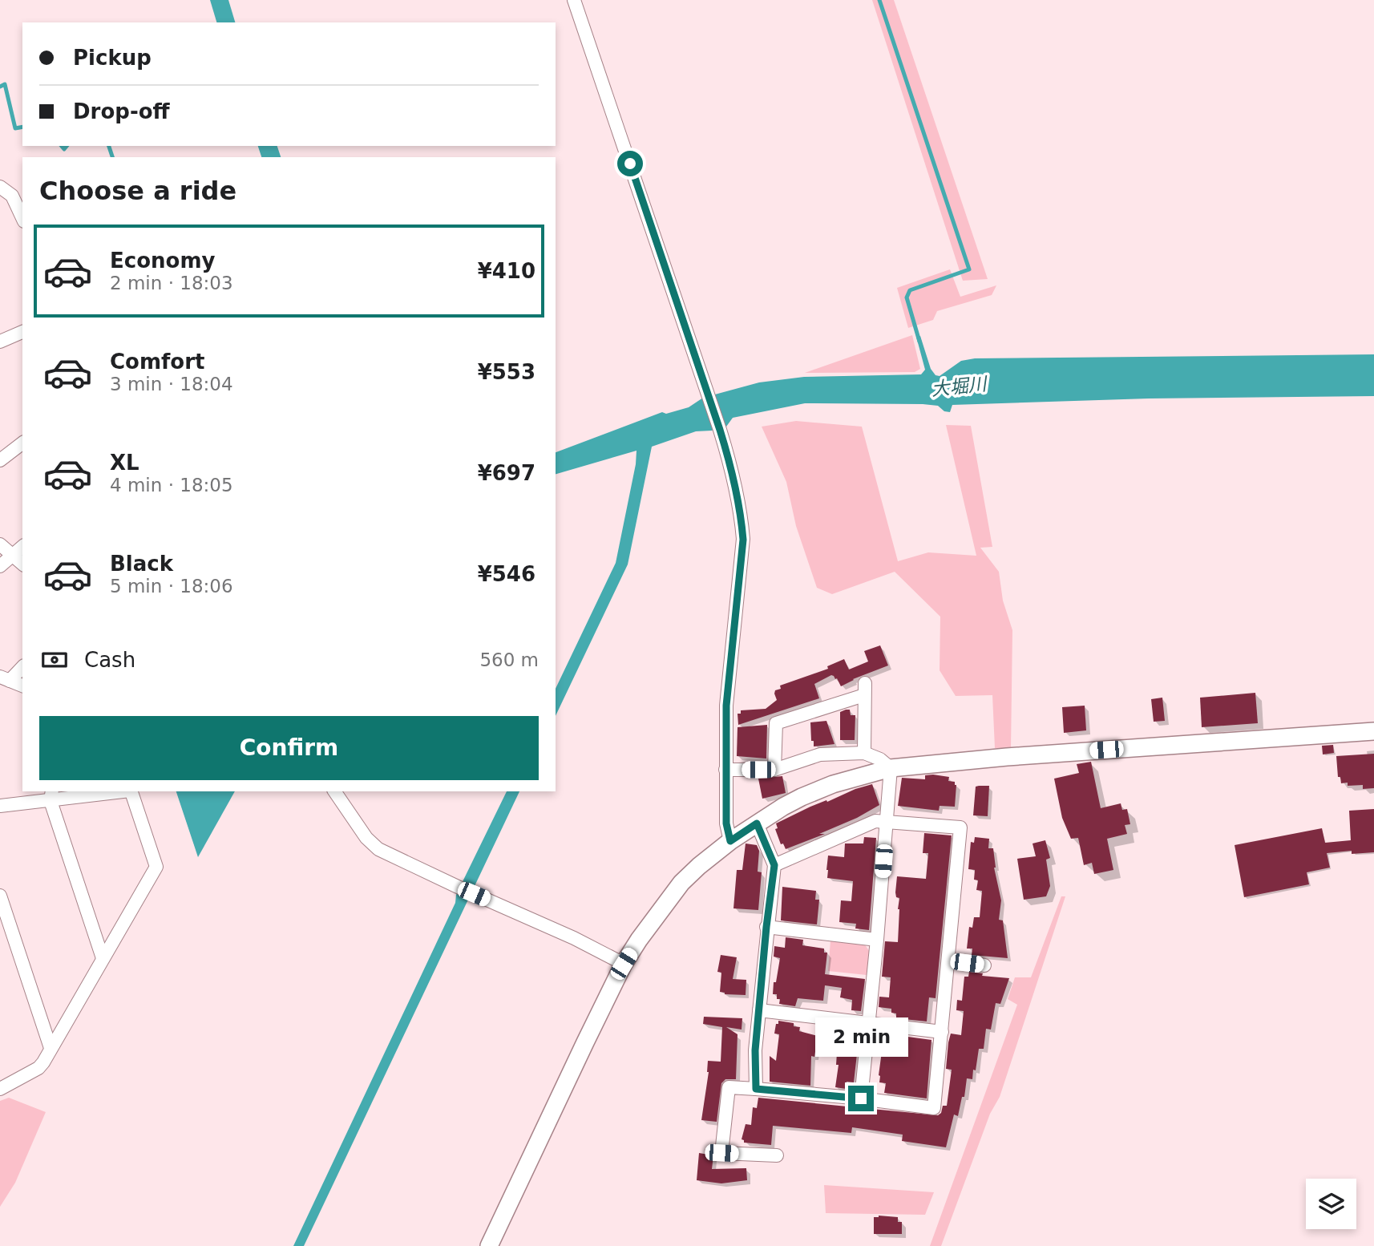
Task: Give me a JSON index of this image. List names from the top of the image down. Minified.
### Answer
{"water":["大堀川"],"page":{"banner":["Pickup","Drop-off"],"heading":"Choose a ride","list":[{"name":"Economy","note":"2 min · 18:03","value":"¥410"},{"name":"Comfort","note":"3 min · 18:04","value":"¥553"},{"name":"XL","note":"4 min · 18:05","value":"¥697"},{"name":"Black","note":"5 min · 18:06","value":"¥546"}],"pay":["Cash","560 m"],"buttons":"Confirm","bubble":"2 min"}}
